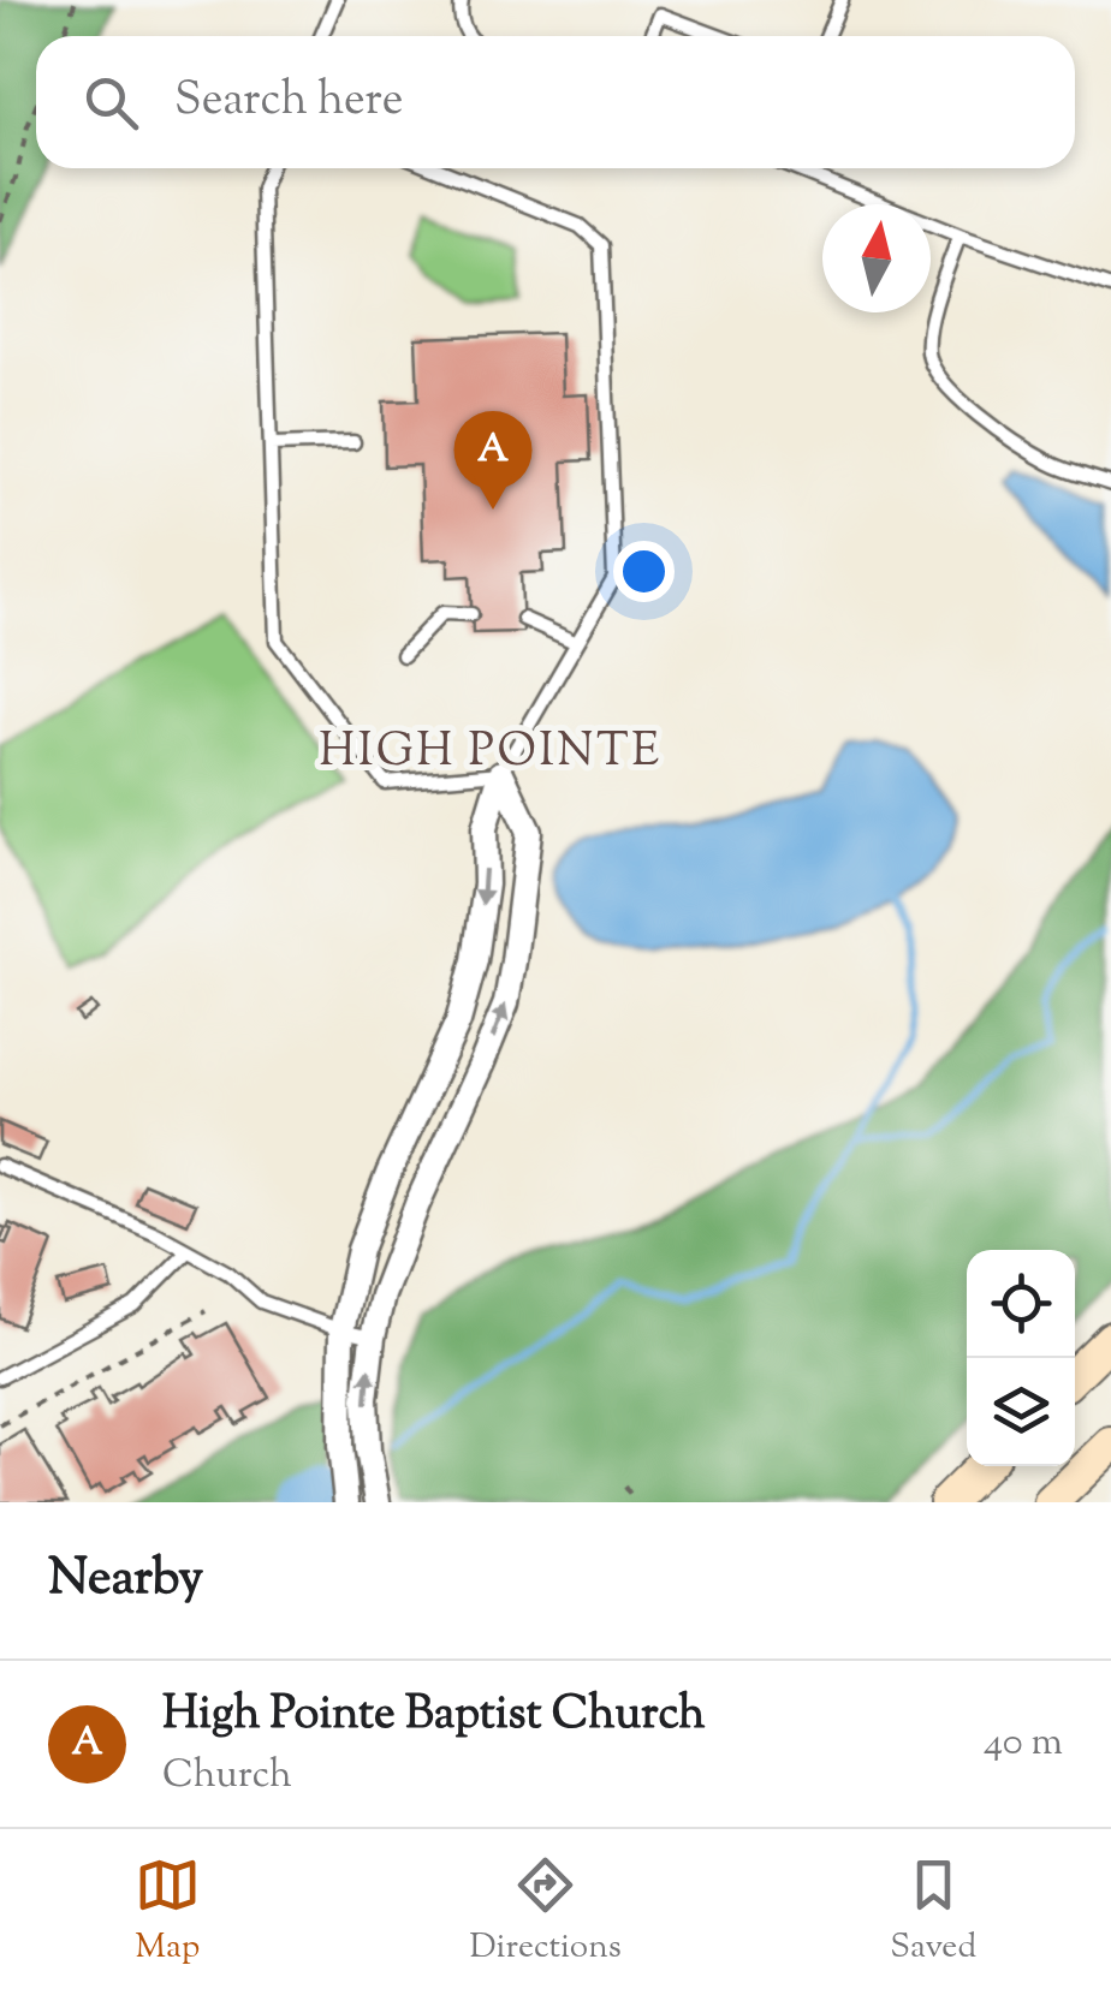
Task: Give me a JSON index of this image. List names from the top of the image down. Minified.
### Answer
{"districts":["HIGH POINTE"],"north":"top","page":{"search":"Search here","pins":"A","heading":"Nearby","list":[{"mark":"A","name":"High Pointe Baptist Church","note":"Church","value":"40 m"}],"nav":["Map","Directions","Saved"]}}
